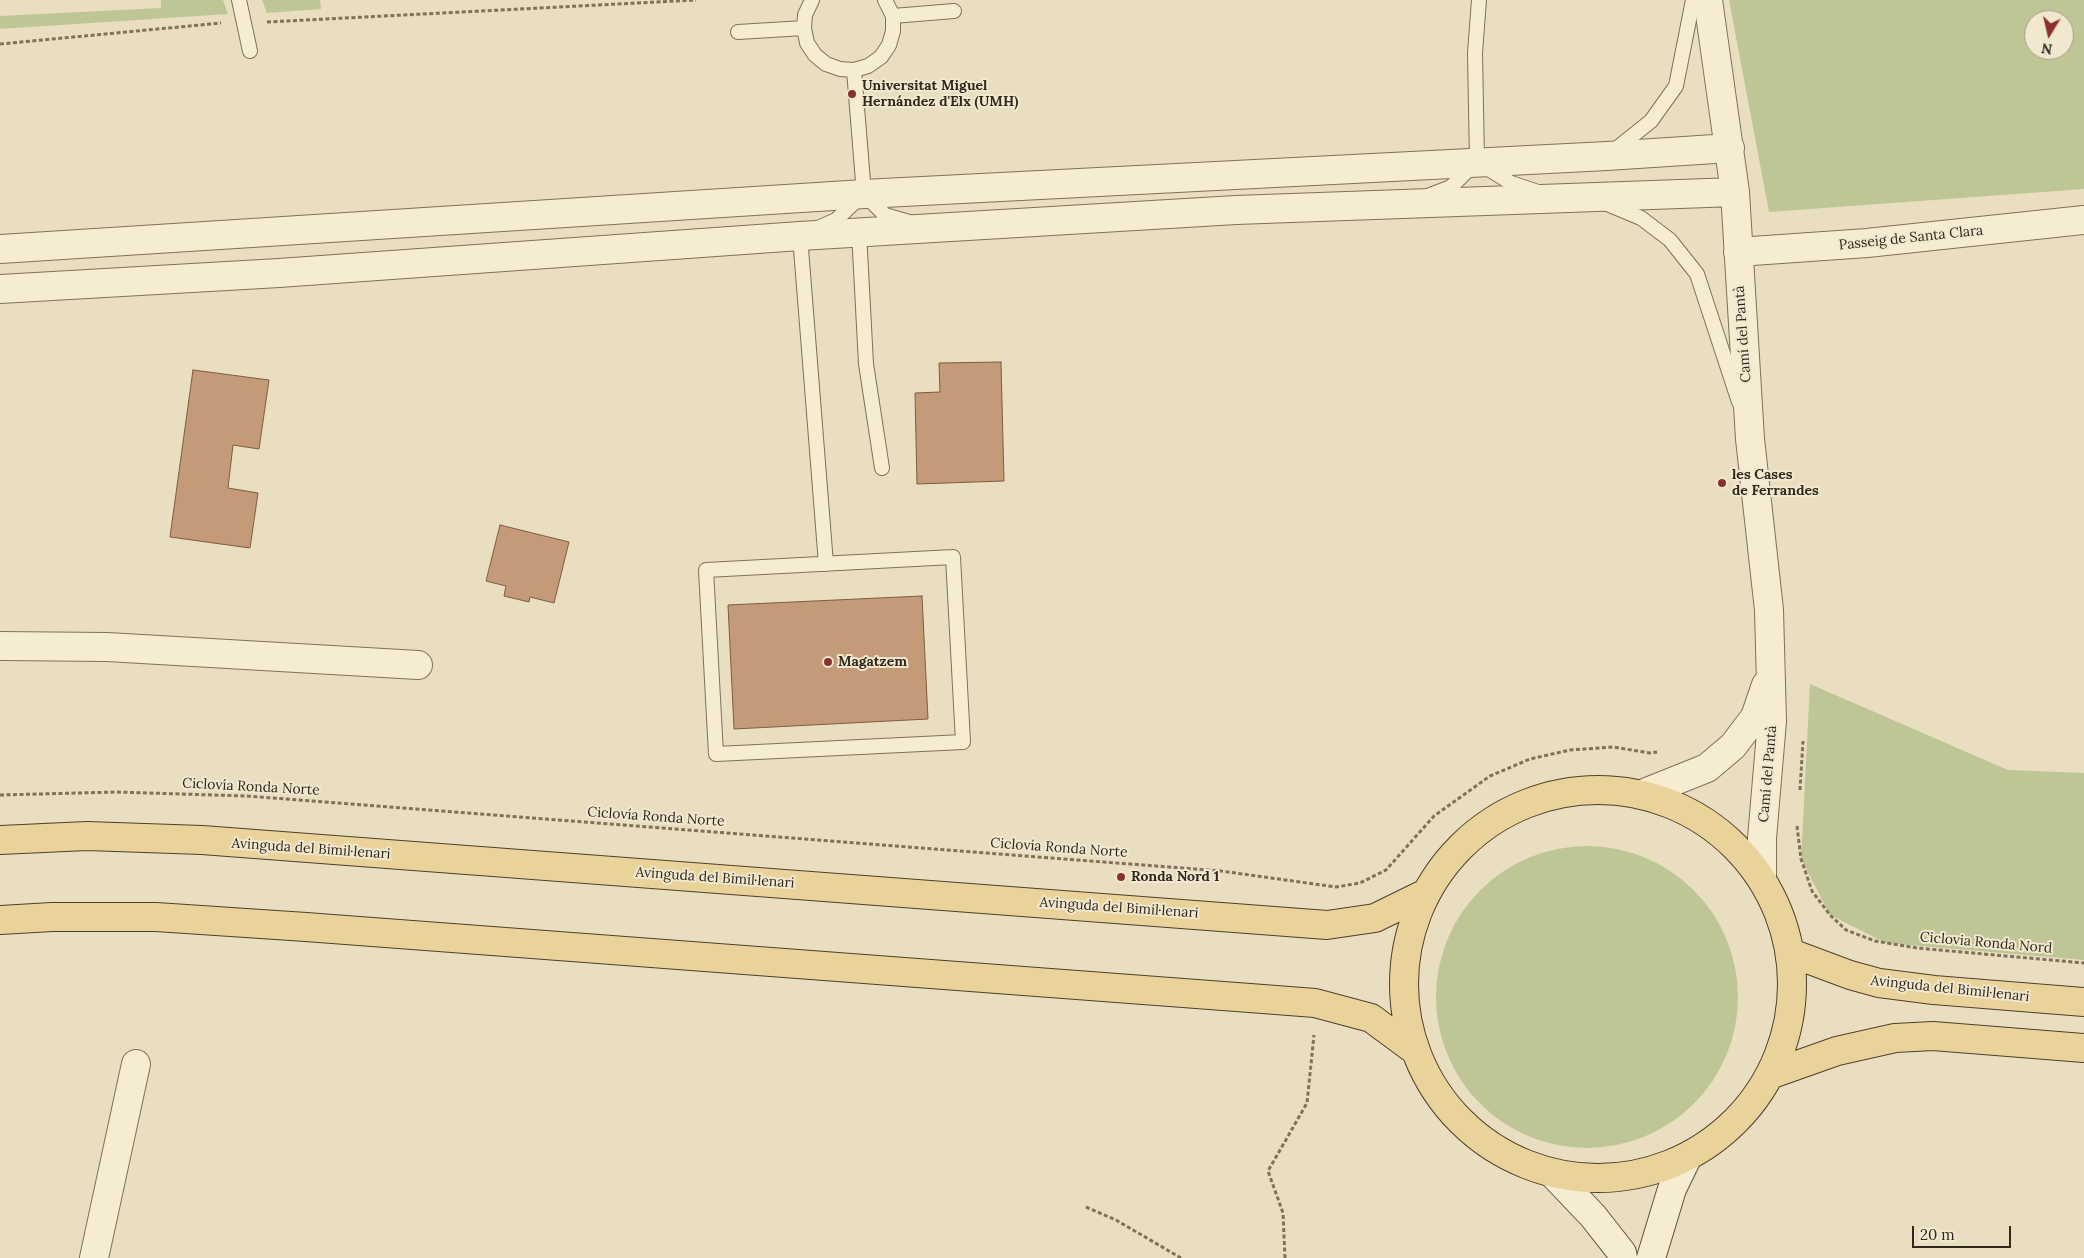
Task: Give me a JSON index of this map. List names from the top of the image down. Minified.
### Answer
{"streets":{"main road":["Avinguda del Bimil·lenari"],"street":["Passeig de Santa Clara","Camí del Pantà"],"path":["Ciclovía Ronda Norte","Ciclovia Ronda Nord"]},"crossings":[["Passeig de Santa Clara","Camí del Pantà"]],"places":["Universitat Miguel Hernández d'Elx (UMH)","les Cases de Ferrandes","Magatzem","Ronda Nord 1"],"scale_bar":"20 m","north":"bottom"}
